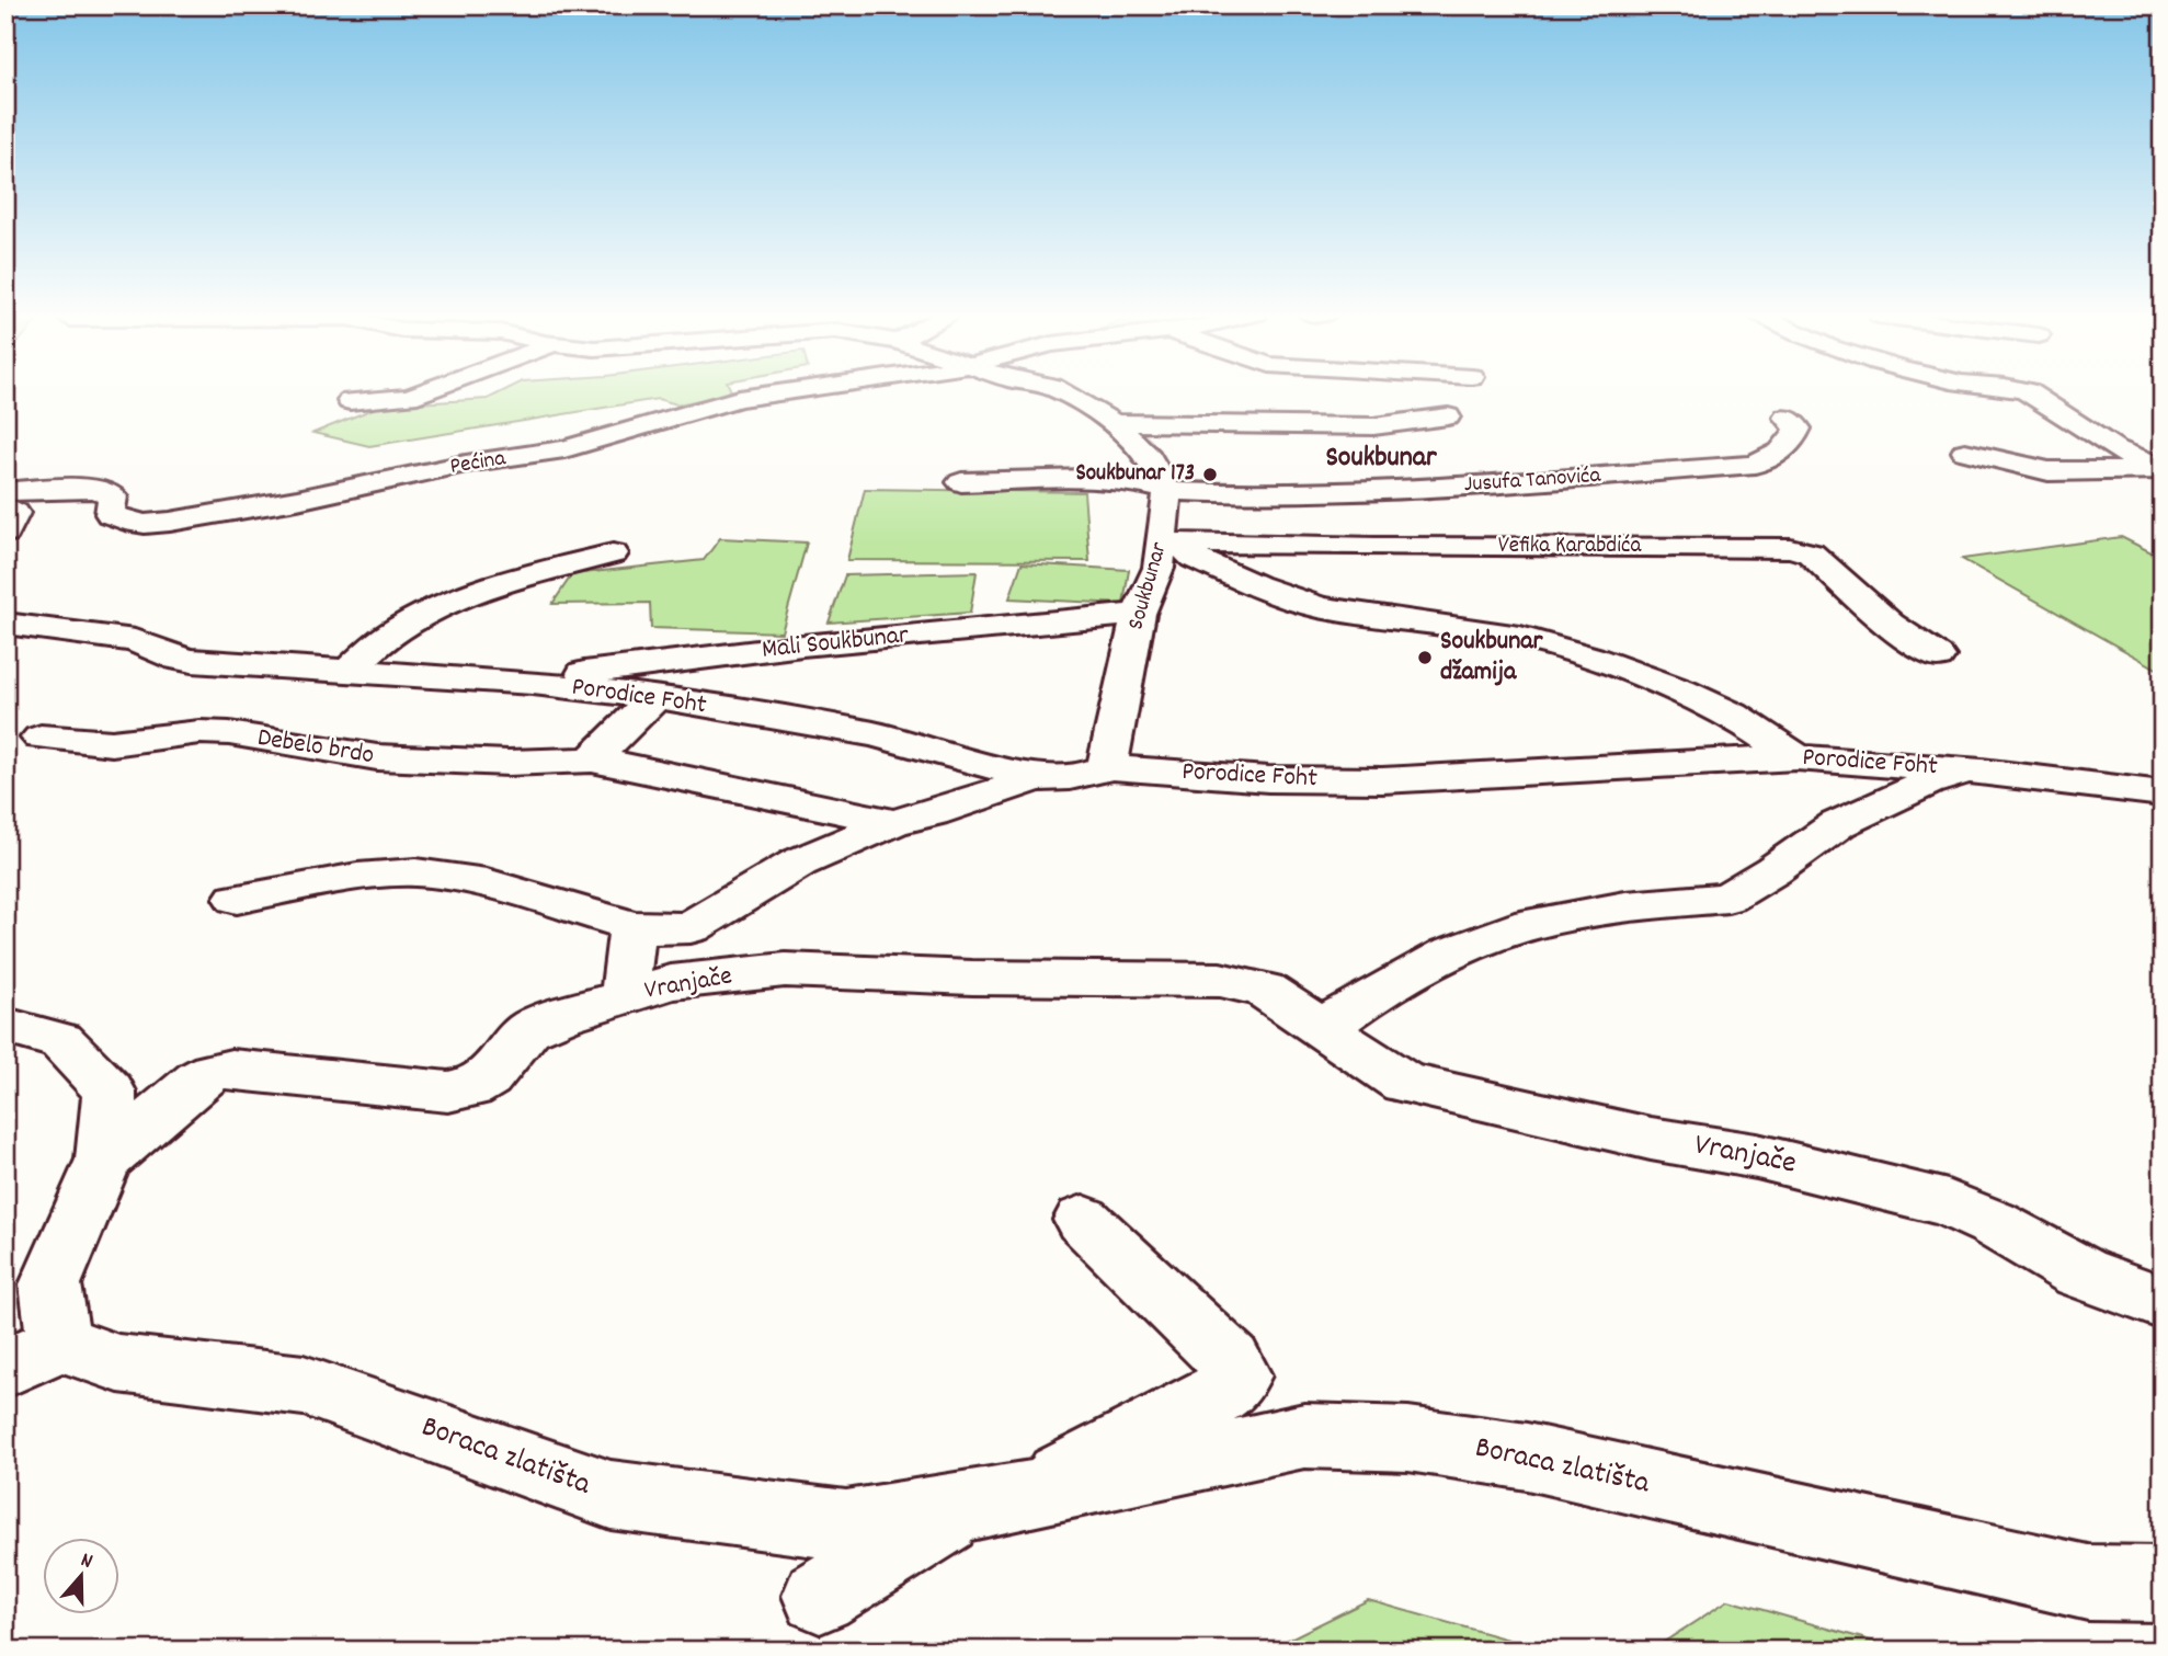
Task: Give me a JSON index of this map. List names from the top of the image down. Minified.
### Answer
{"streets":{"street":["Pećina","Jusufa Tanovića","Vefika Karabdića","Soukbunar","Mali Soukbunar","Porodice Foht","Debelo brdo","Vranjače","Boraca zlatišta"]},"crossings":[["Jusufa Tanovića","Soukbunar"],["Vefika Karabdića","Soukbunar"],["Soukbunar","Mali Soukbunar"],["Soukbunar","Porodice Foht"],["Mali Soukbunar","Porodice Foht"],["Porodice Foht","Debelo brdo"],["Vranjače","Boraca zlatišta"]],"districts":["Soukbunar"],"places":["Soukbunar 173","Soukbunar džamija"],"north":"top"}
